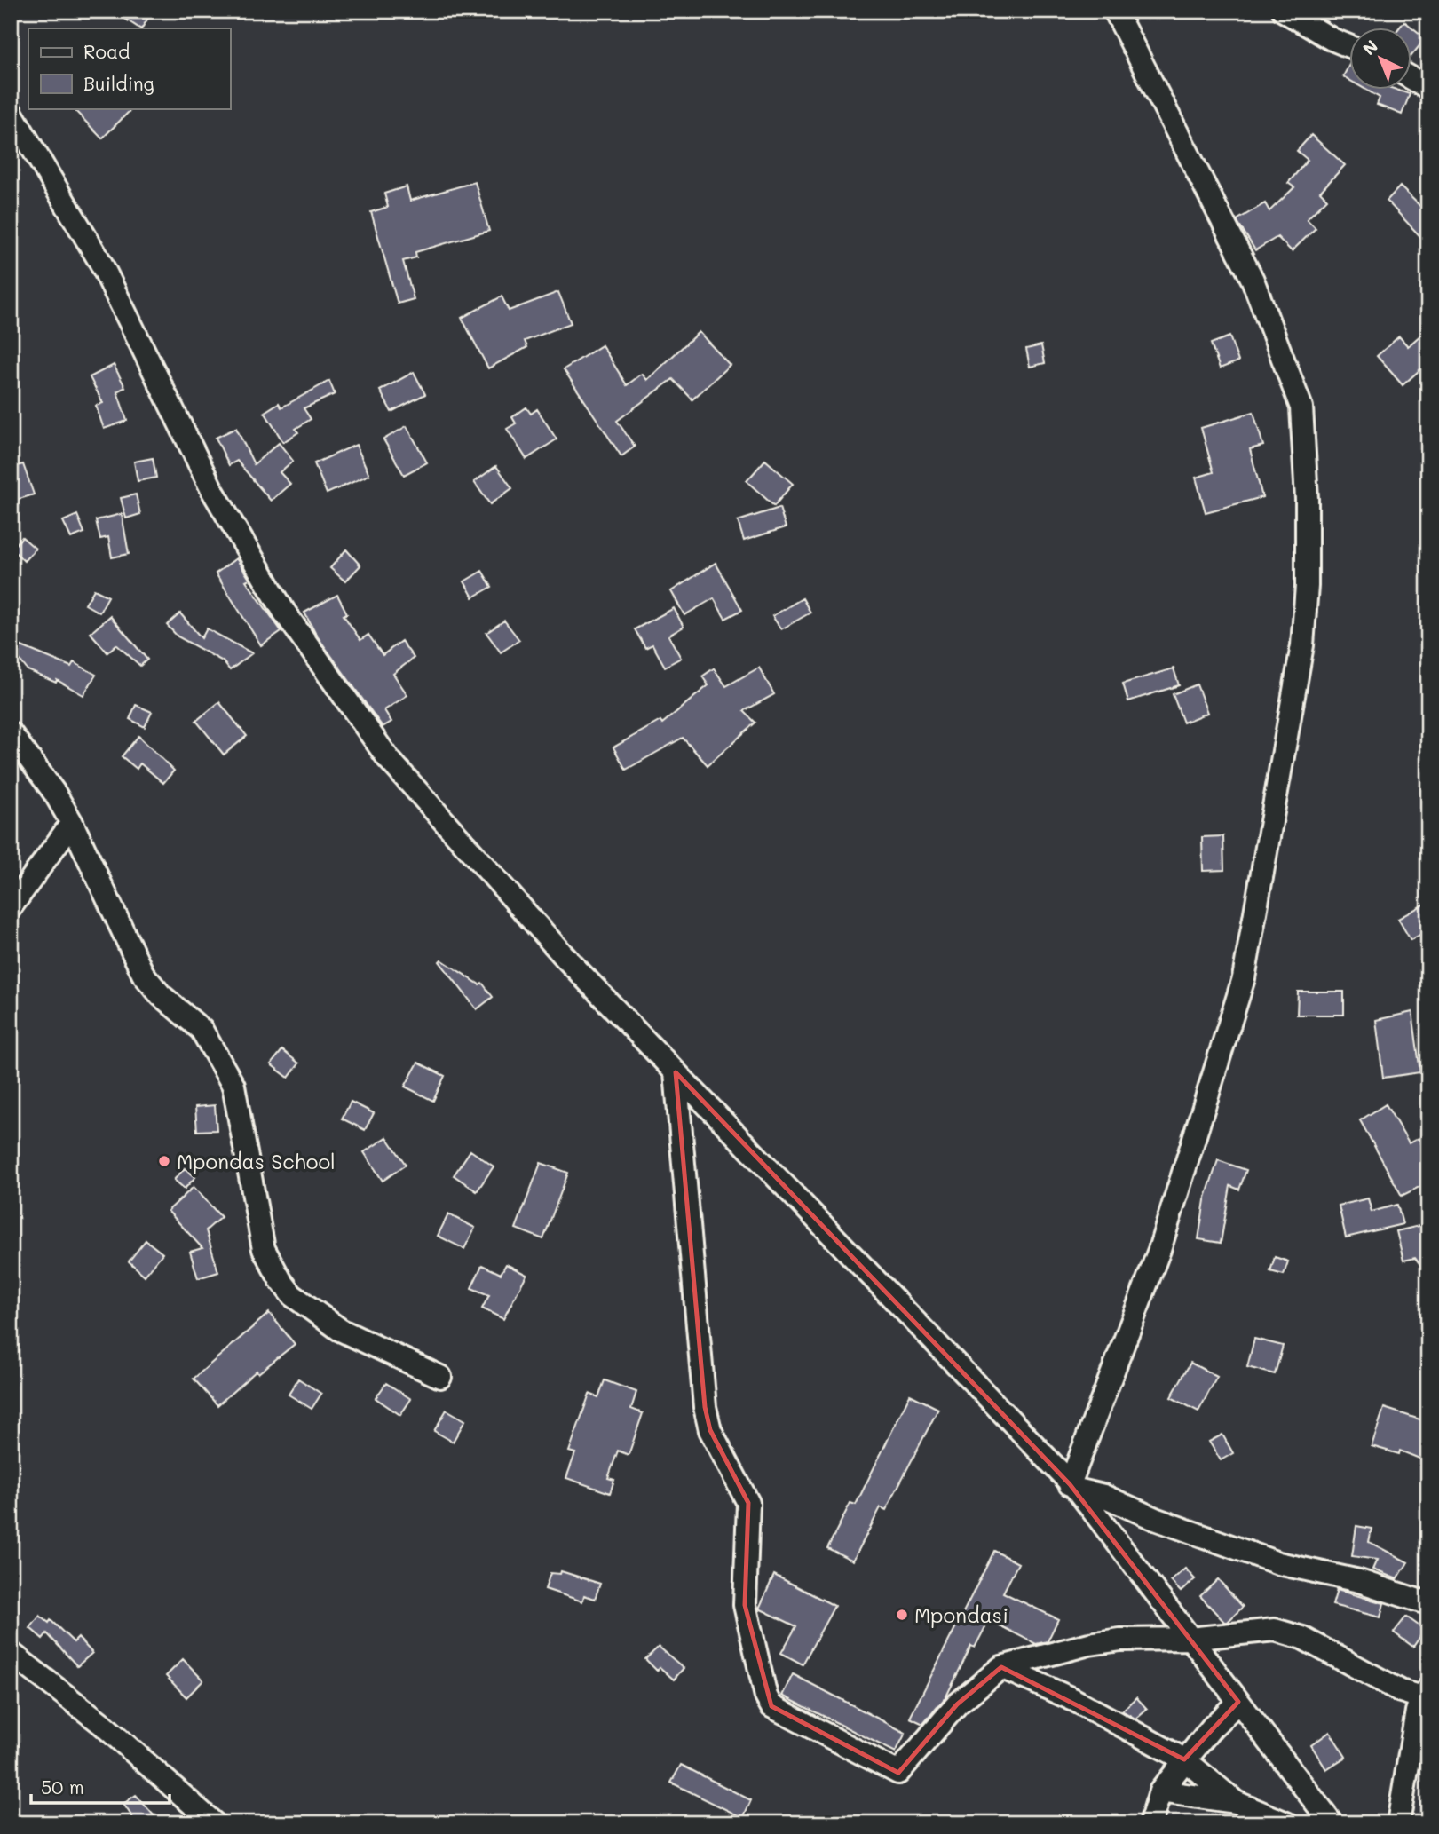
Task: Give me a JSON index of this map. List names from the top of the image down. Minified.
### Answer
{"places":["Mpondas School","Mpondasi"],"legend":["Road","Building"],"scale_bar":"50 m","north":"top left"}
